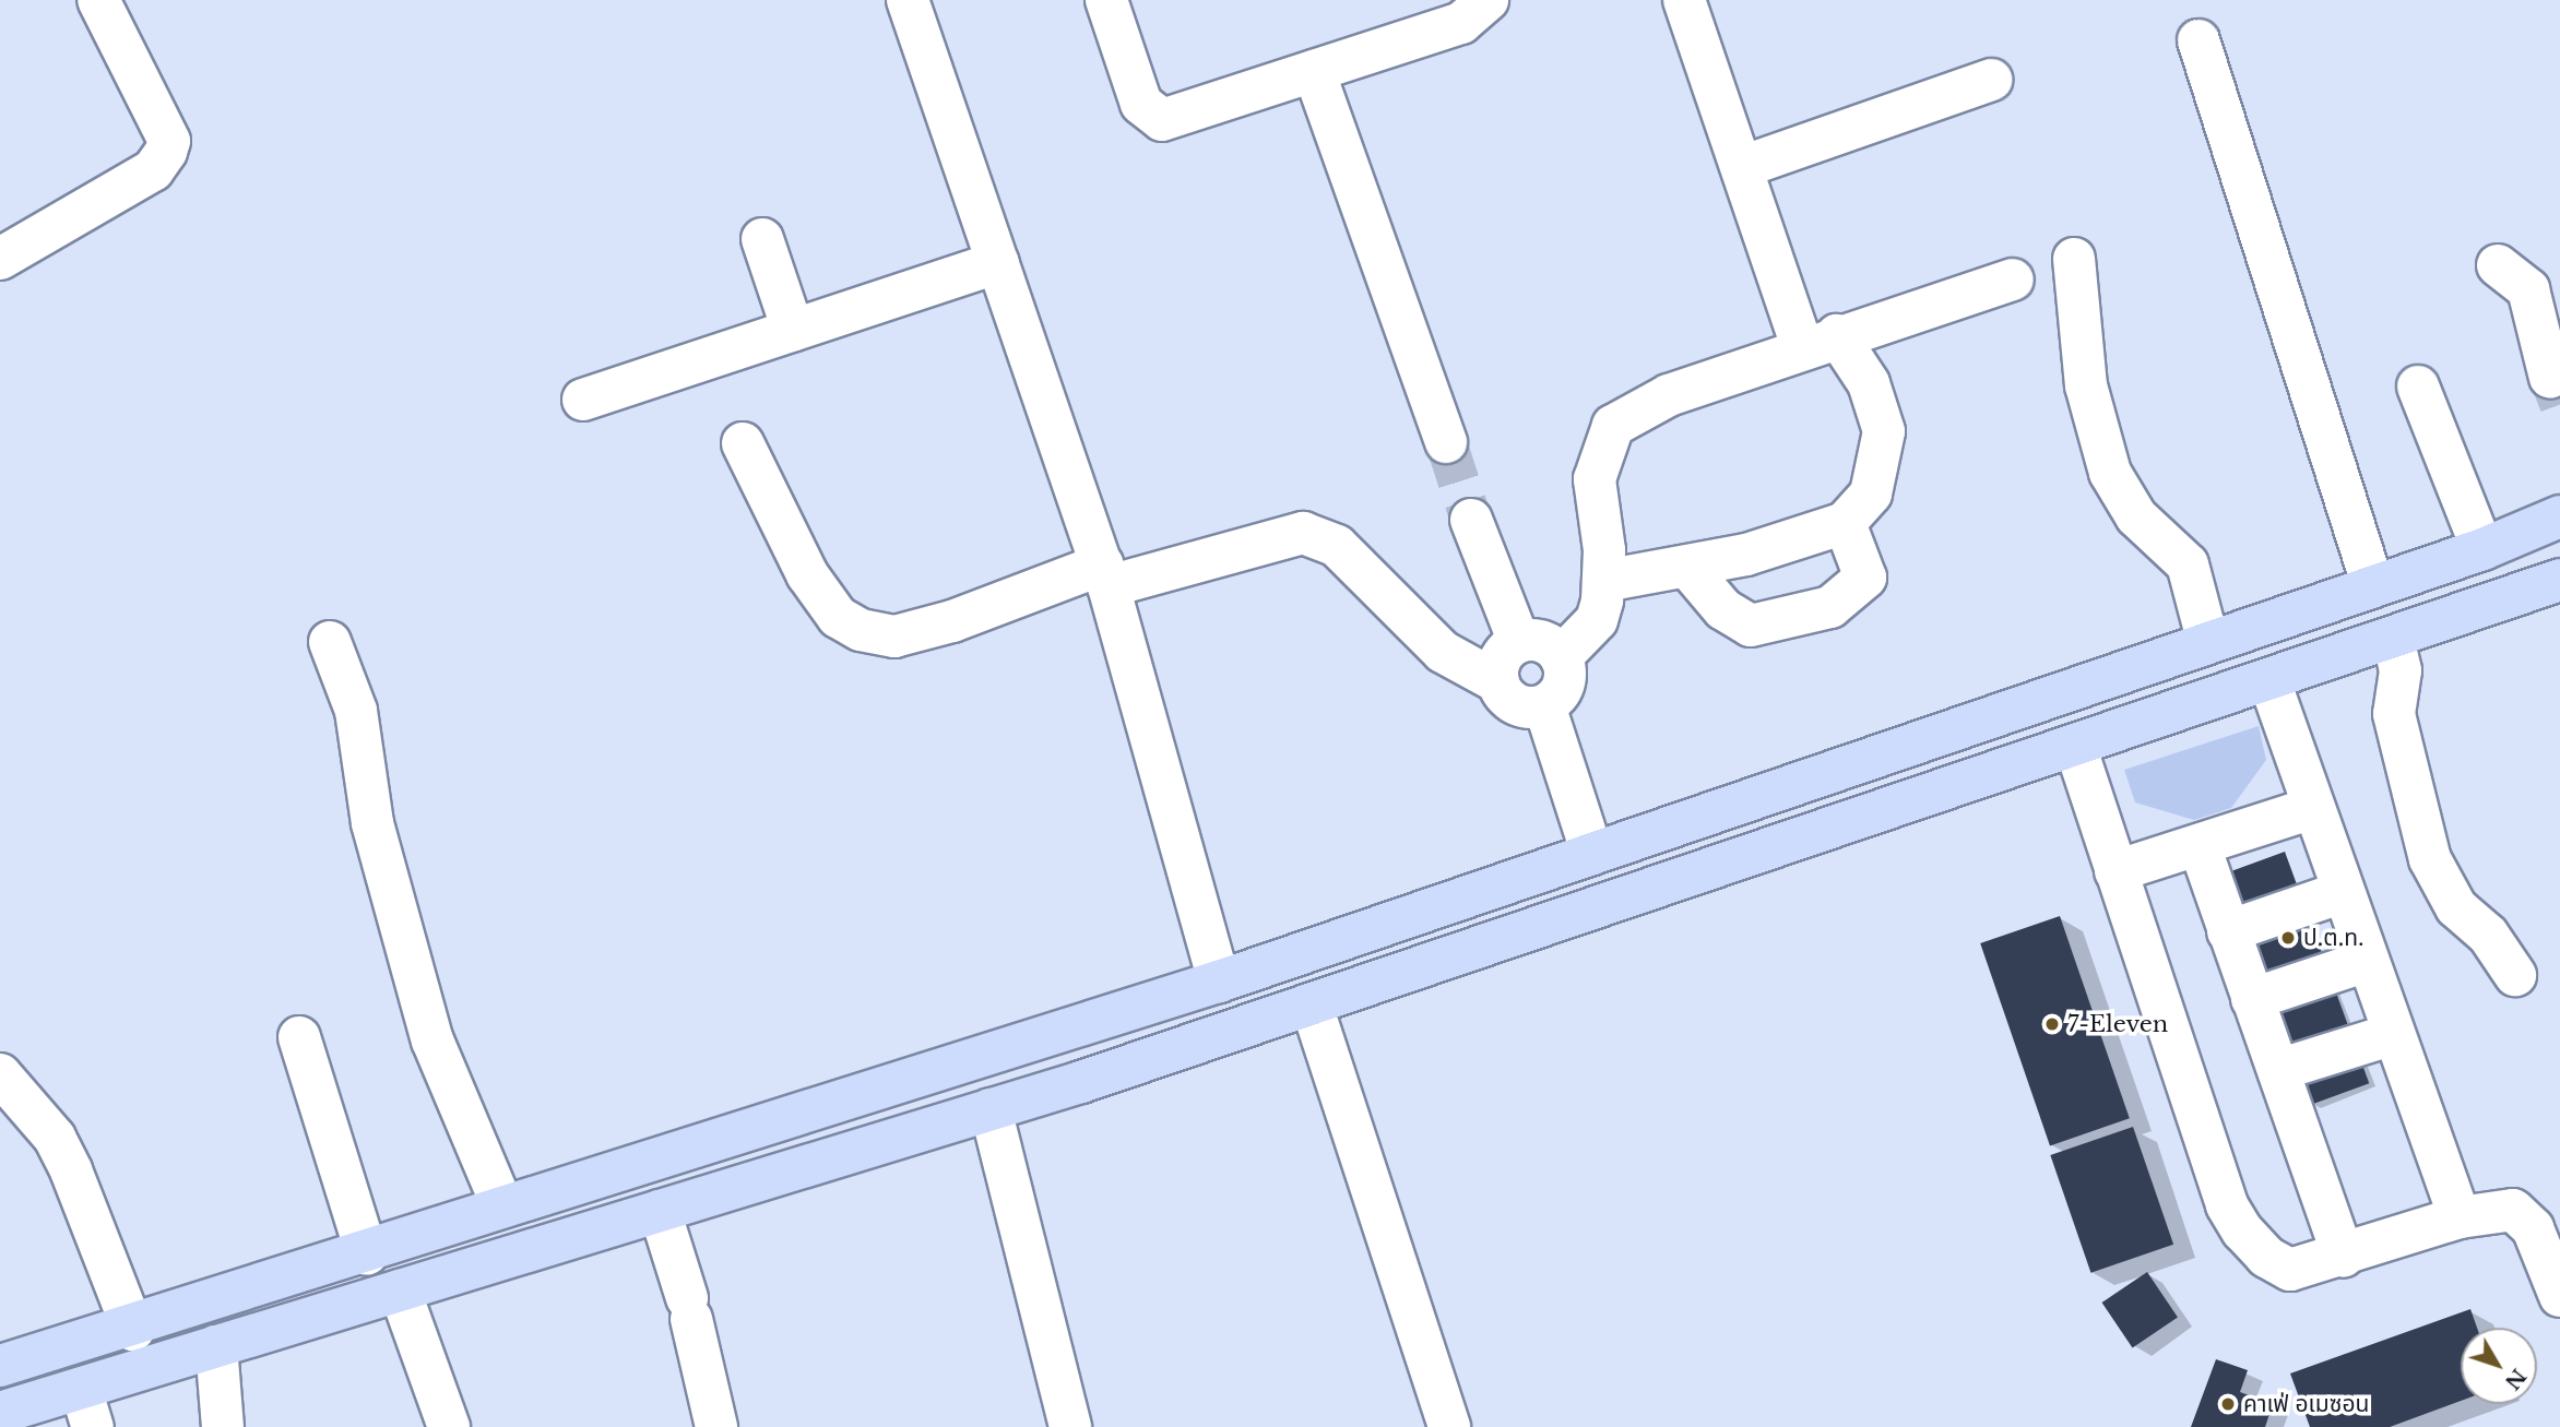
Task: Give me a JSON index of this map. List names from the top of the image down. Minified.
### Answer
{"places":["ป.ต.ท.","7-Eleven","คาเฟ่ อเมซอน"],"north":"bottom right"}
